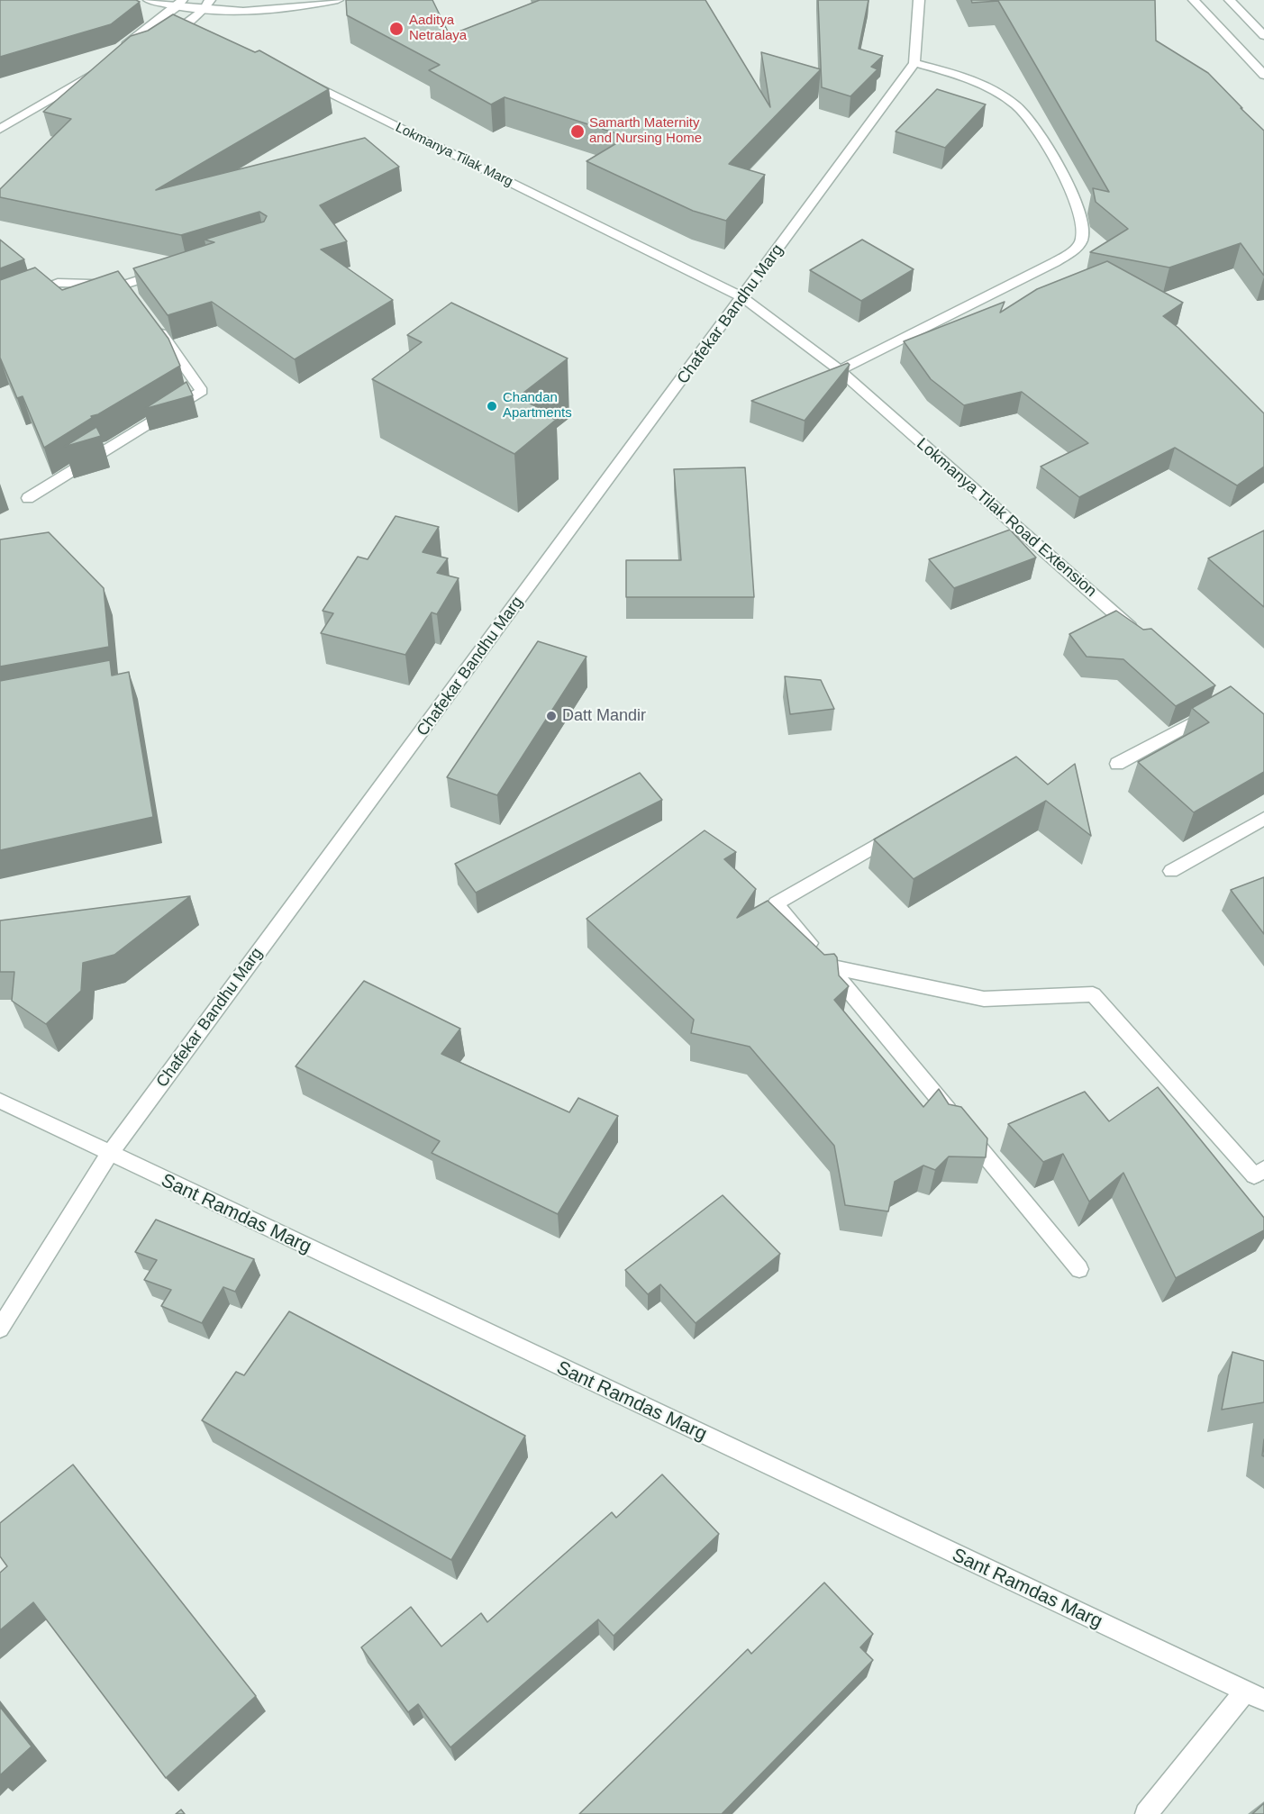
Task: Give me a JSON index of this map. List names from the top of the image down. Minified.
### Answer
{"streets":{"street":["Lokmanya Tilak Marg","Chafekar Bandhu Marg","Lokmanya Tilak Road Extension","Sant Ramdas Marg"]},"crossings":[["Lokmanya Tilak Marg","Chafekar Bandhu Marg"],["Lokmanya Tilak Marg","Lokmanya Tilak Road Extension"],["Chafekar Bandhu Marg","Lokmanya Tilak Road Extension"],["Chafekar Bandhu Marg","Sant Ramdas Marg"]],"places":["Aaditya Netralaya","Samarth Maternity and Nursing Home","Chandan Apartments","Datt Mandir"]}
